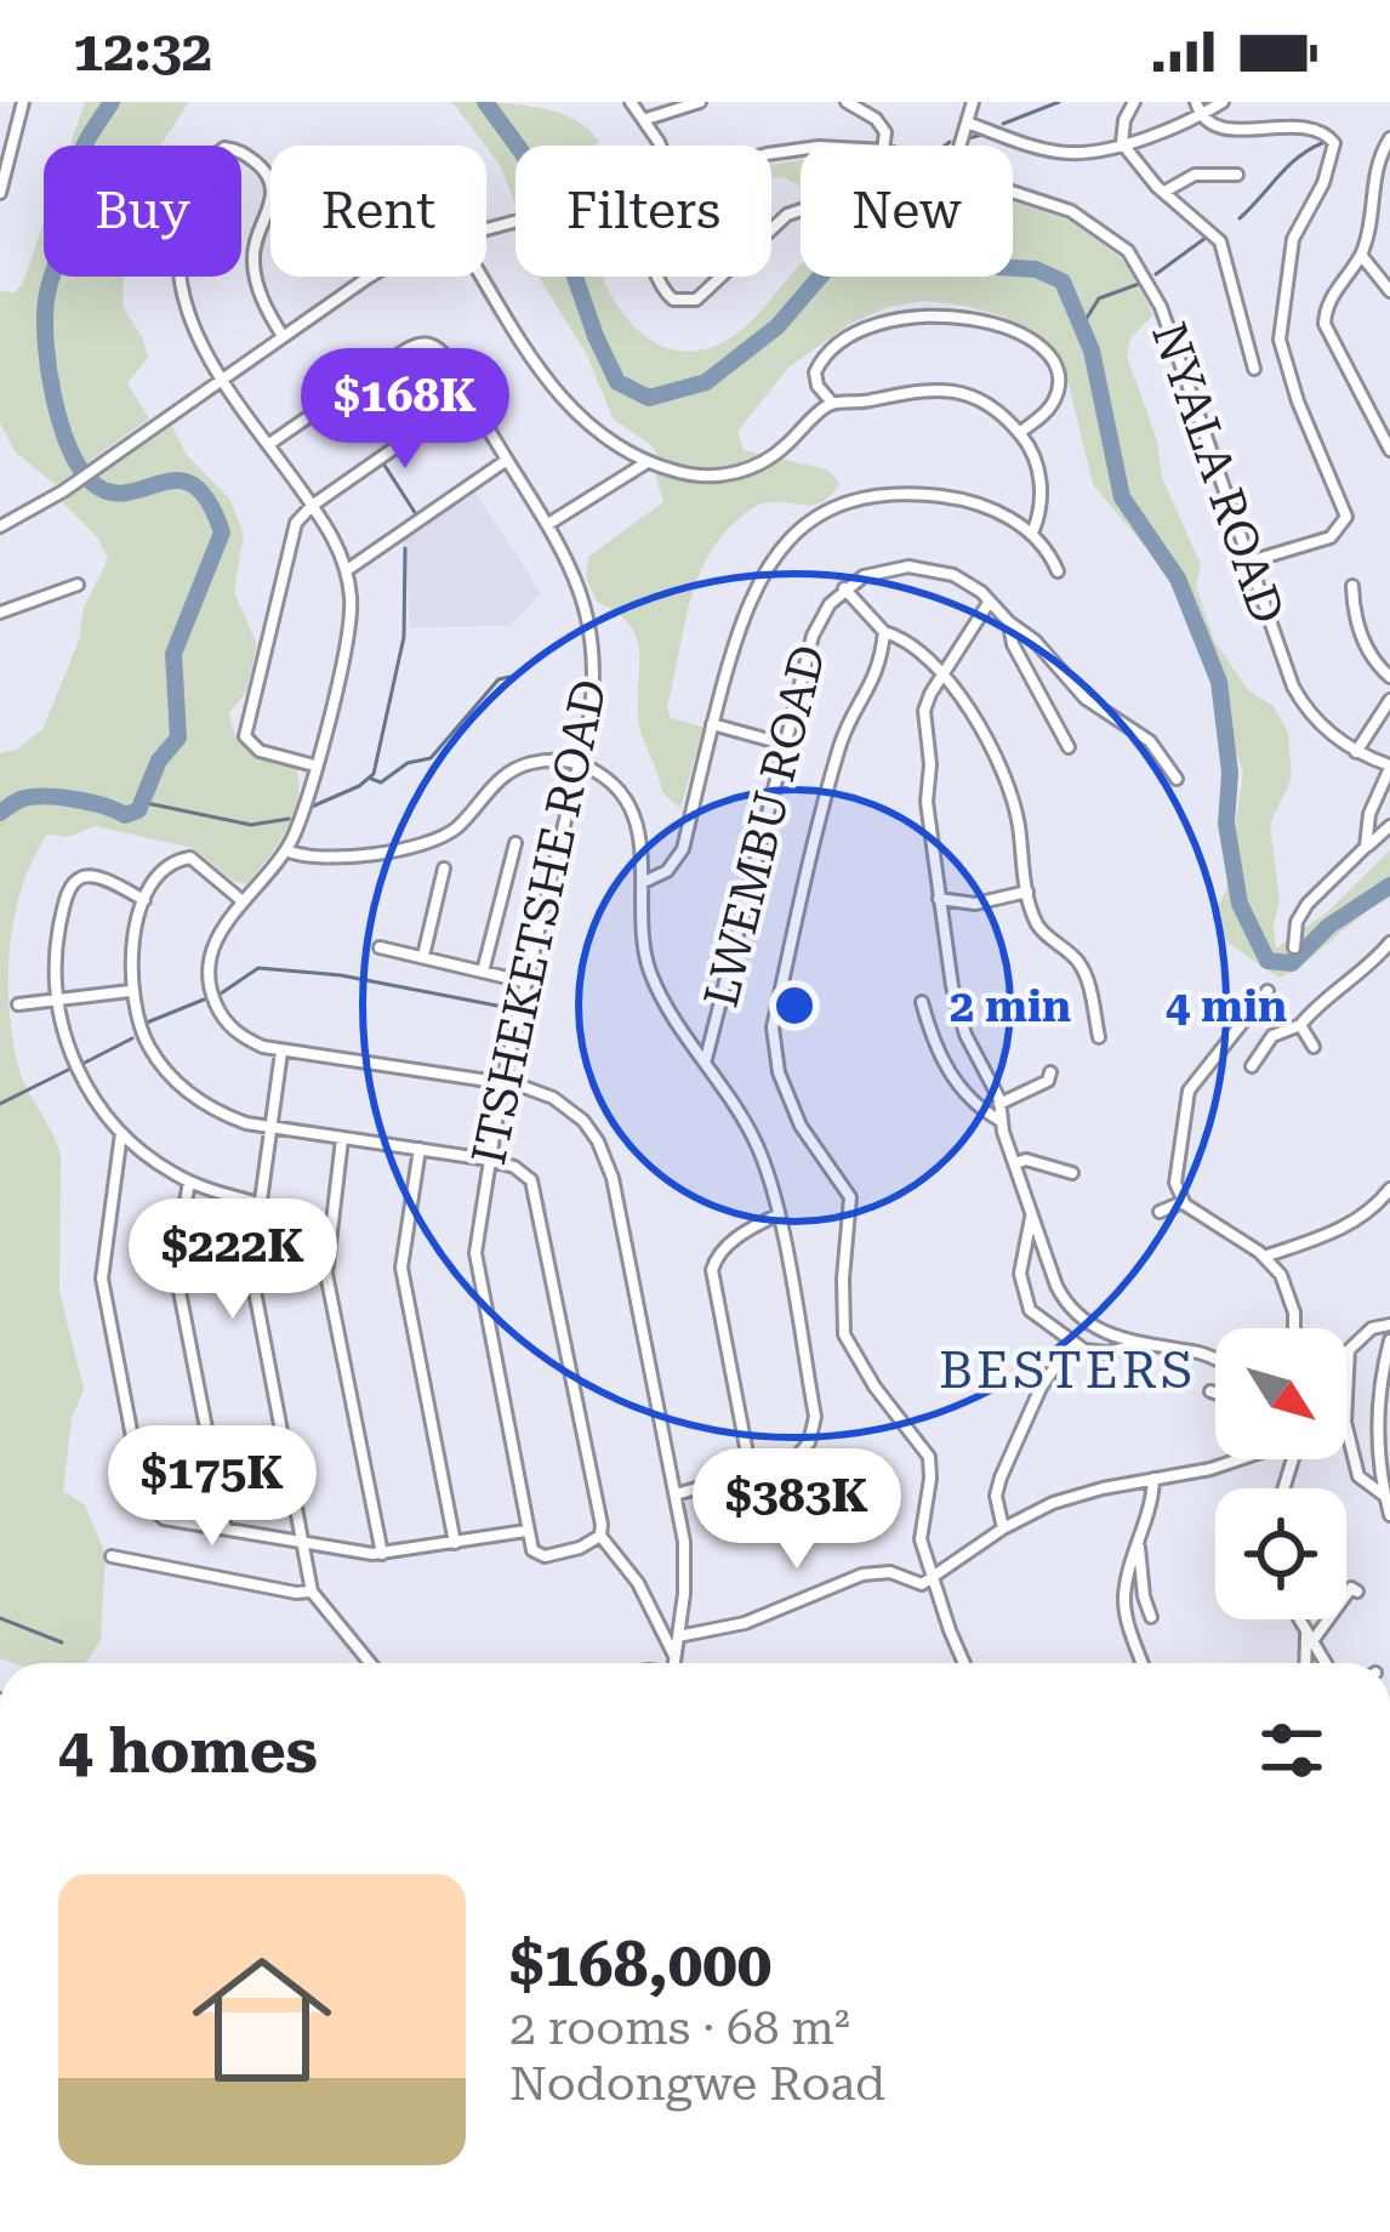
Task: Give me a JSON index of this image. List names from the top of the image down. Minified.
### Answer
{"streets":{"street":["NYALA ROAD","LWEMBU ROAD","ITSHEKETSHE ROAD"]},"districts":["BESTERS"],"north":"bottom right","page":{"status":"12:32","chip":["Buy","Rent","Filters","New"],"price":["$168K","$222K","$175K","$383K"],"heading":"4 homes","list":[{"name":"$168,000","note":"2 rooms · 68 m² · Nodongwe Road"}]},"rings":["2 min","4 min"]}
